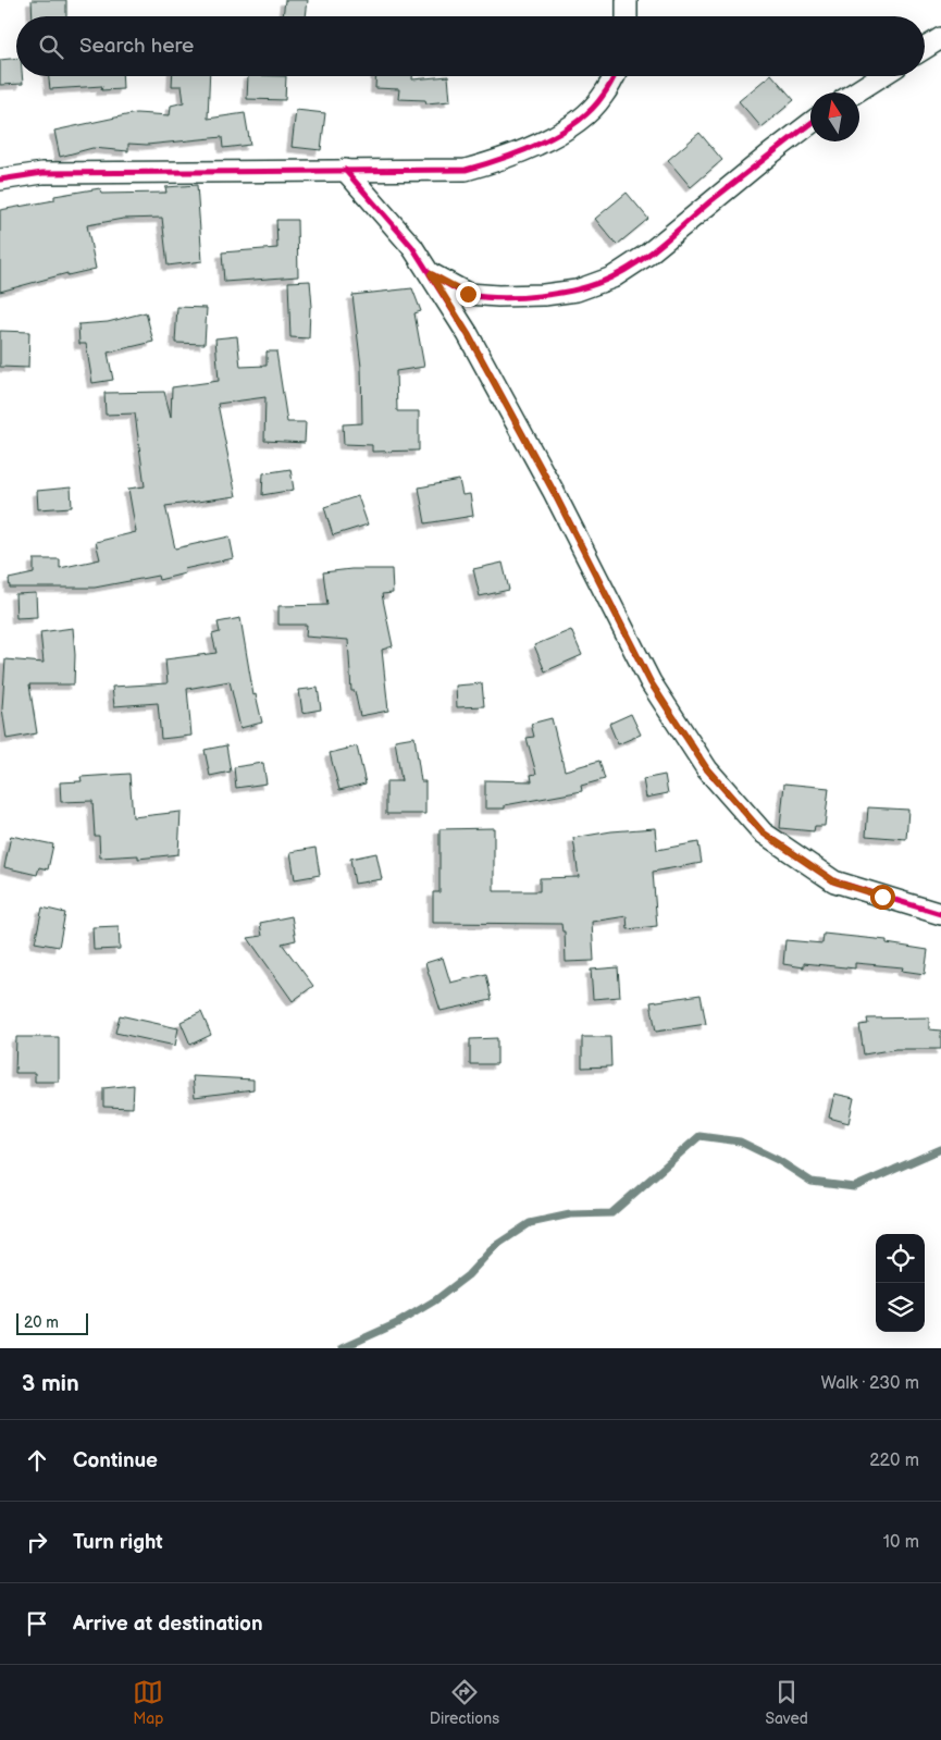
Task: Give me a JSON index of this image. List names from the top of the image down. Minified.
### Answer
{"scale_bar":"20 m","north":"top","page":{"search":"Search here","scale":"20 m","heading":["3 min","Walk · 230 m"],"list":[["Continue","220 m"],["Turn right","10 m"],"Arrive at destination"],"nav":["Map","Directions","Saved"]}}
